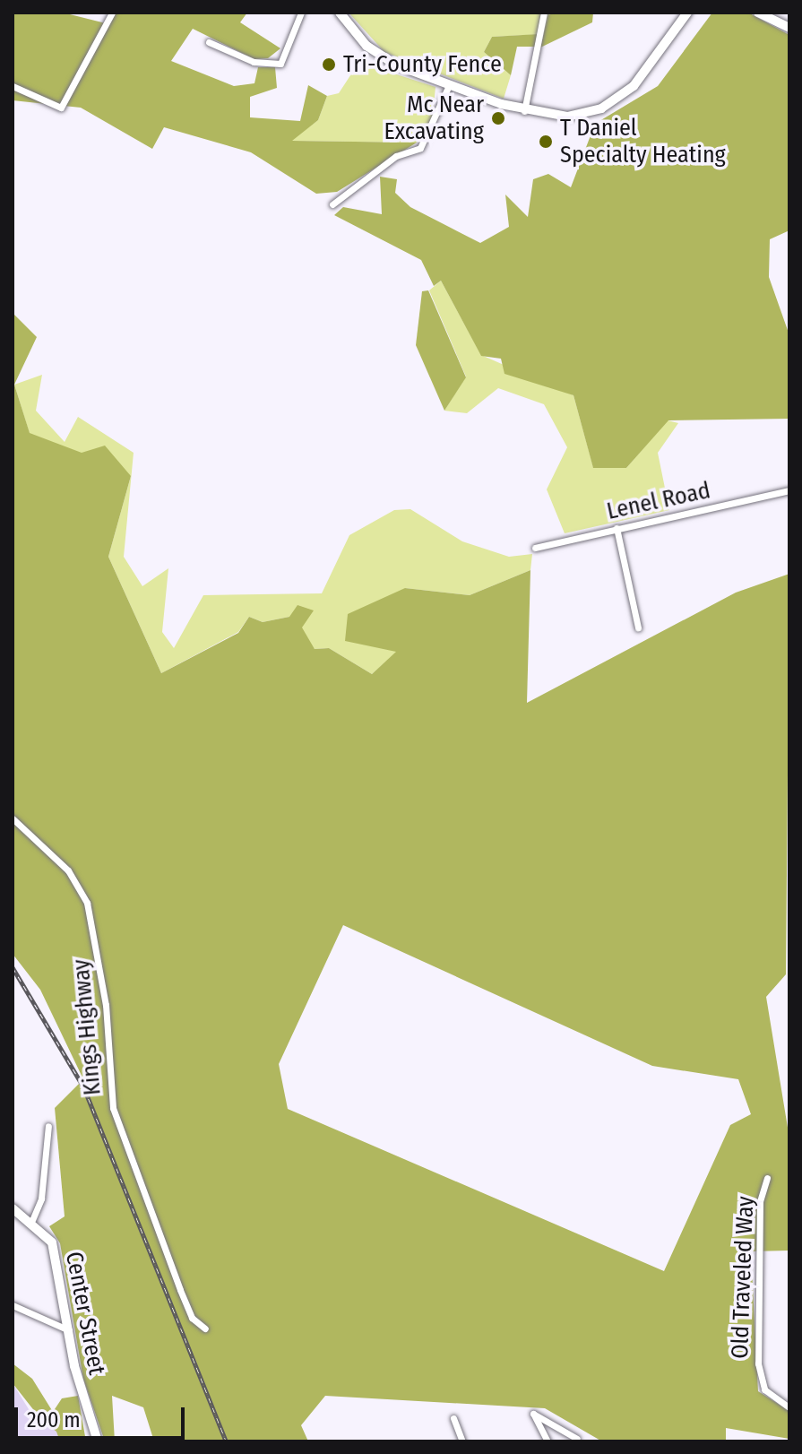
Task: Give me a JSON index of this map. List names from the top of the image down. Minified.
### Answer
{"streets":{"main road":["Center Street"],"street":["Lenel Road","Kings Highway","Old Traveled Way"]},"places":["Tri-County Fence","Mc Near Excavating","T Daniel Specialty Heating"],"scale_bar":"200 m"}
